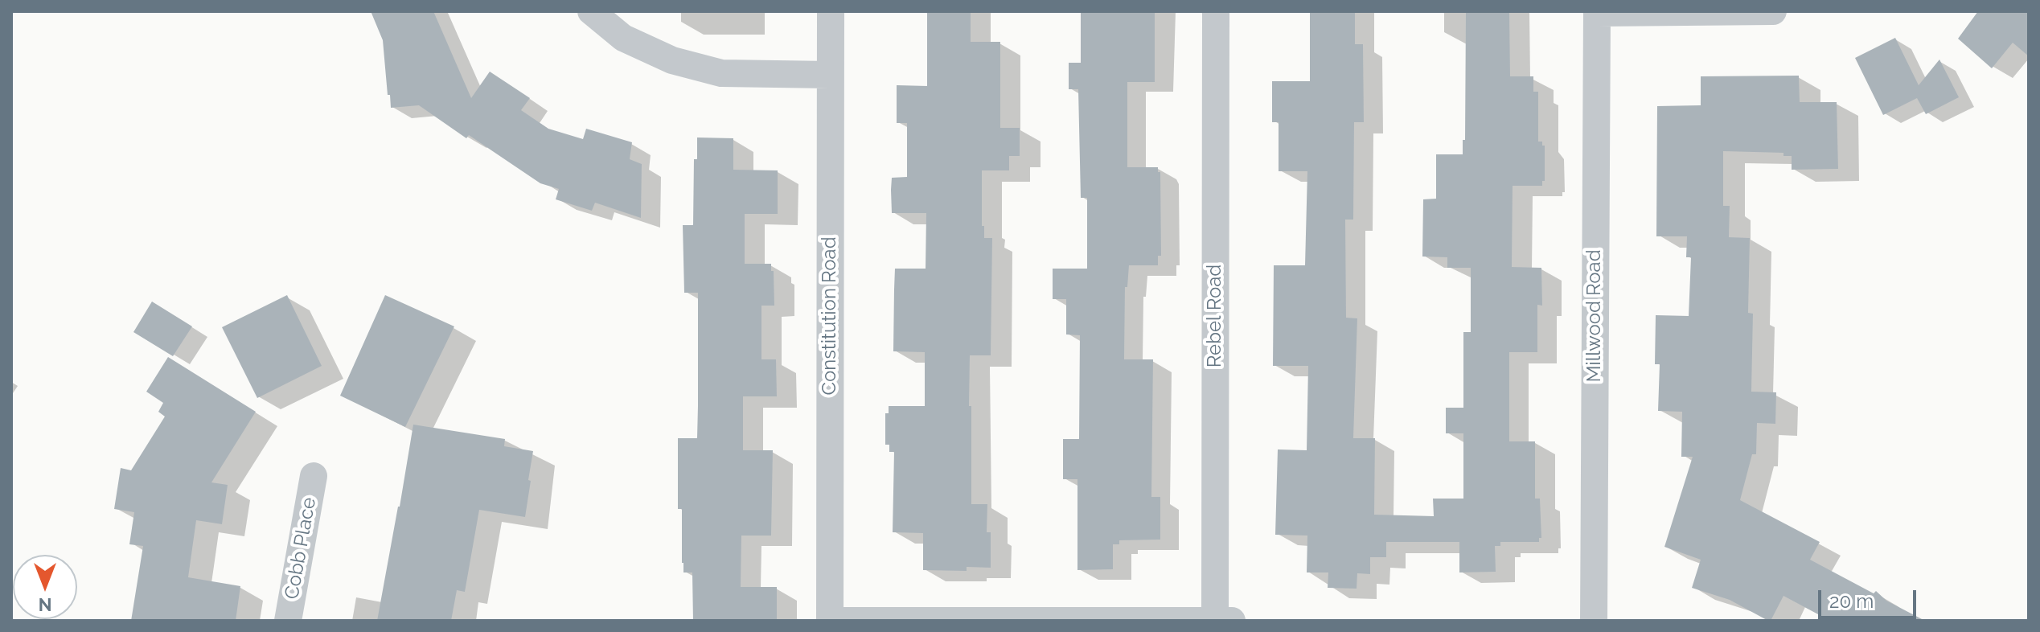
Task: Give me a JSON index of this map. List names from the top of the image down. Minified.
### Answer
{"streets":{"street":["Constitution Road","Rebel Road","Millwood Road","Cobb Place"]},"scale_bar":"20 m","north":"bottom"}
